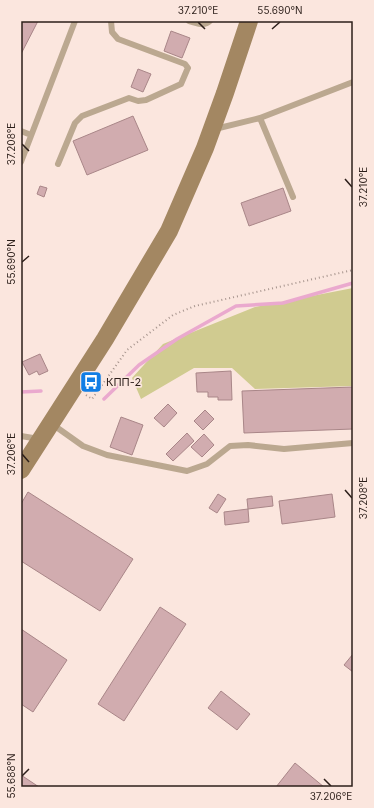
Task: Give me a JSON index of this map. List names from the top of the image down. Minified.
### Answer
{"places":{"bus stop":["КПП-2"]},"coordinates":["37.210°E","55.690°N","37.208°E","37.206°E","55.688°N"]}
